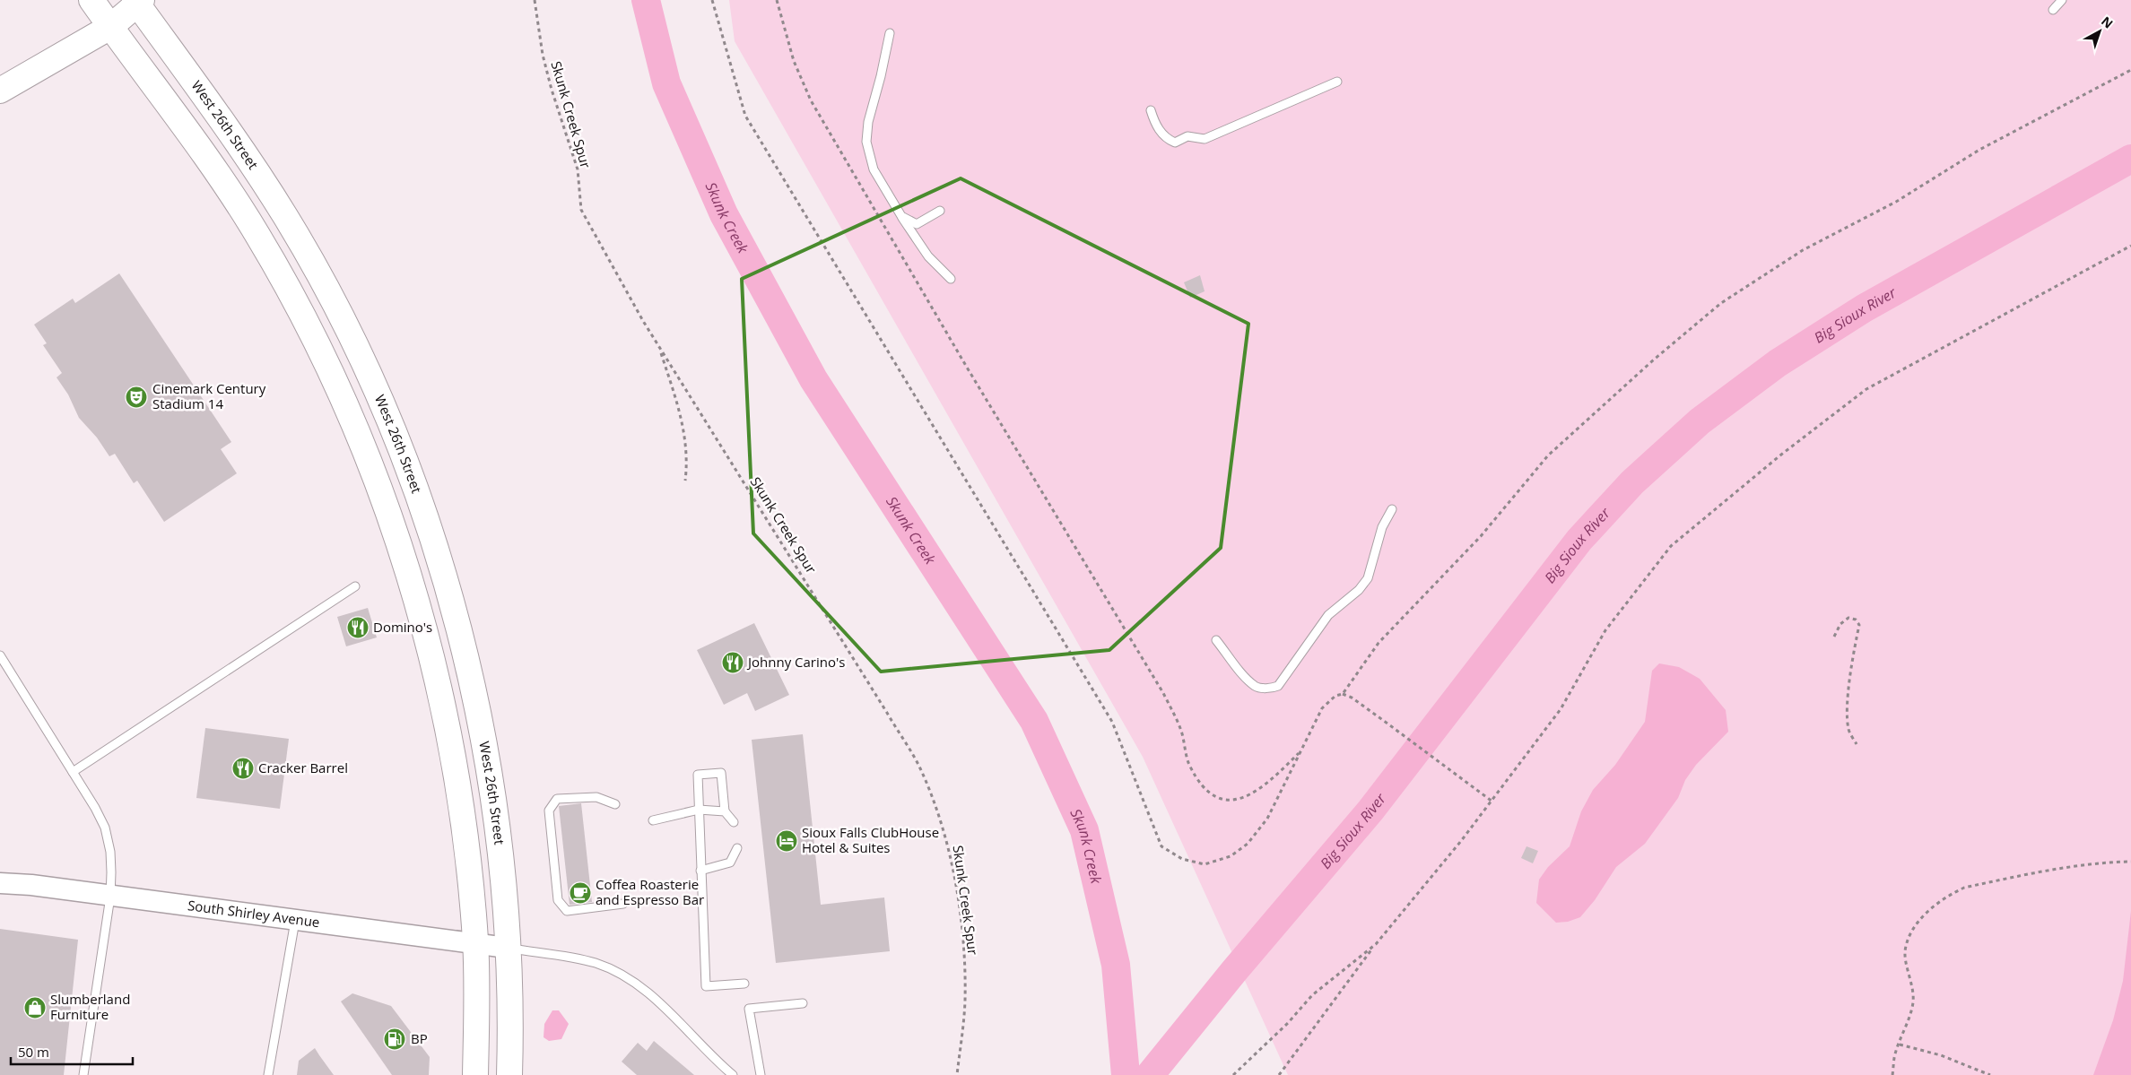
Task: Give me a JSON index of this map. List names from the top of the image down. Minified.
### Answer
{"streets":{"main road":["West 26th Street"],"street":["South Shirley Avenue"],"path":["Skunk Creek Spur"]},"crossings":[["West 26th Street","South Shirley Avenue"]],"water":["Skunk Creek","Big Sioux River"],"places":{"theatre":["Cinemark Century Stadium 14"],"restaurant":["Domino's","Johnny Carino's","Cracker Barrel"],"hotel":["Sioux Falls ClubHouse Hotel & Suites"],"cafe":["Coffea Roasterie and Espresso Bar"],"shop":["Slumberland Furniture"],"fuel station":["BP"]},"scale_bar":"50 m","north":"top right"}
